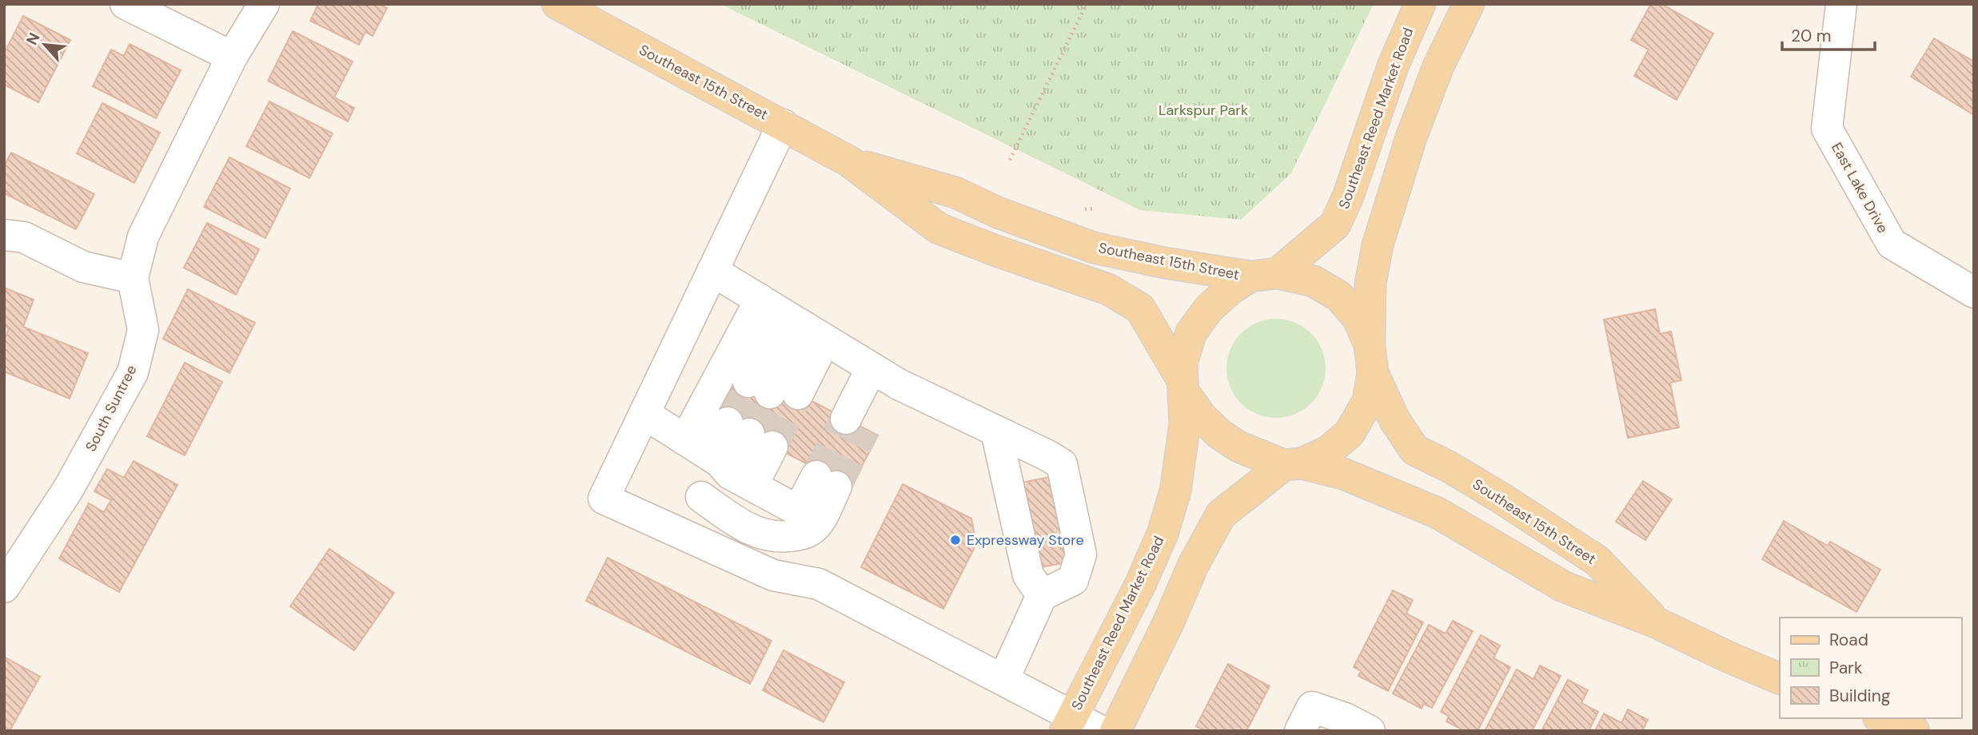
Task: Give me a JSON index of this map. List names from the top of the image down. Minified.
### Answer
{"streets":{"main road":["Southeast 15th Street","Southeast Reed Market Road"],"street":["East Lake Drive","South Suntree"]},"crossings":[["Southeast 15th Street","Southeast Reed Market Road"]],"parks":["Larkspur Park"],"places":["Expressway Store"],"legend":["Road","Park","Building"],"scale_bar":"20 m","north":"top left"}
